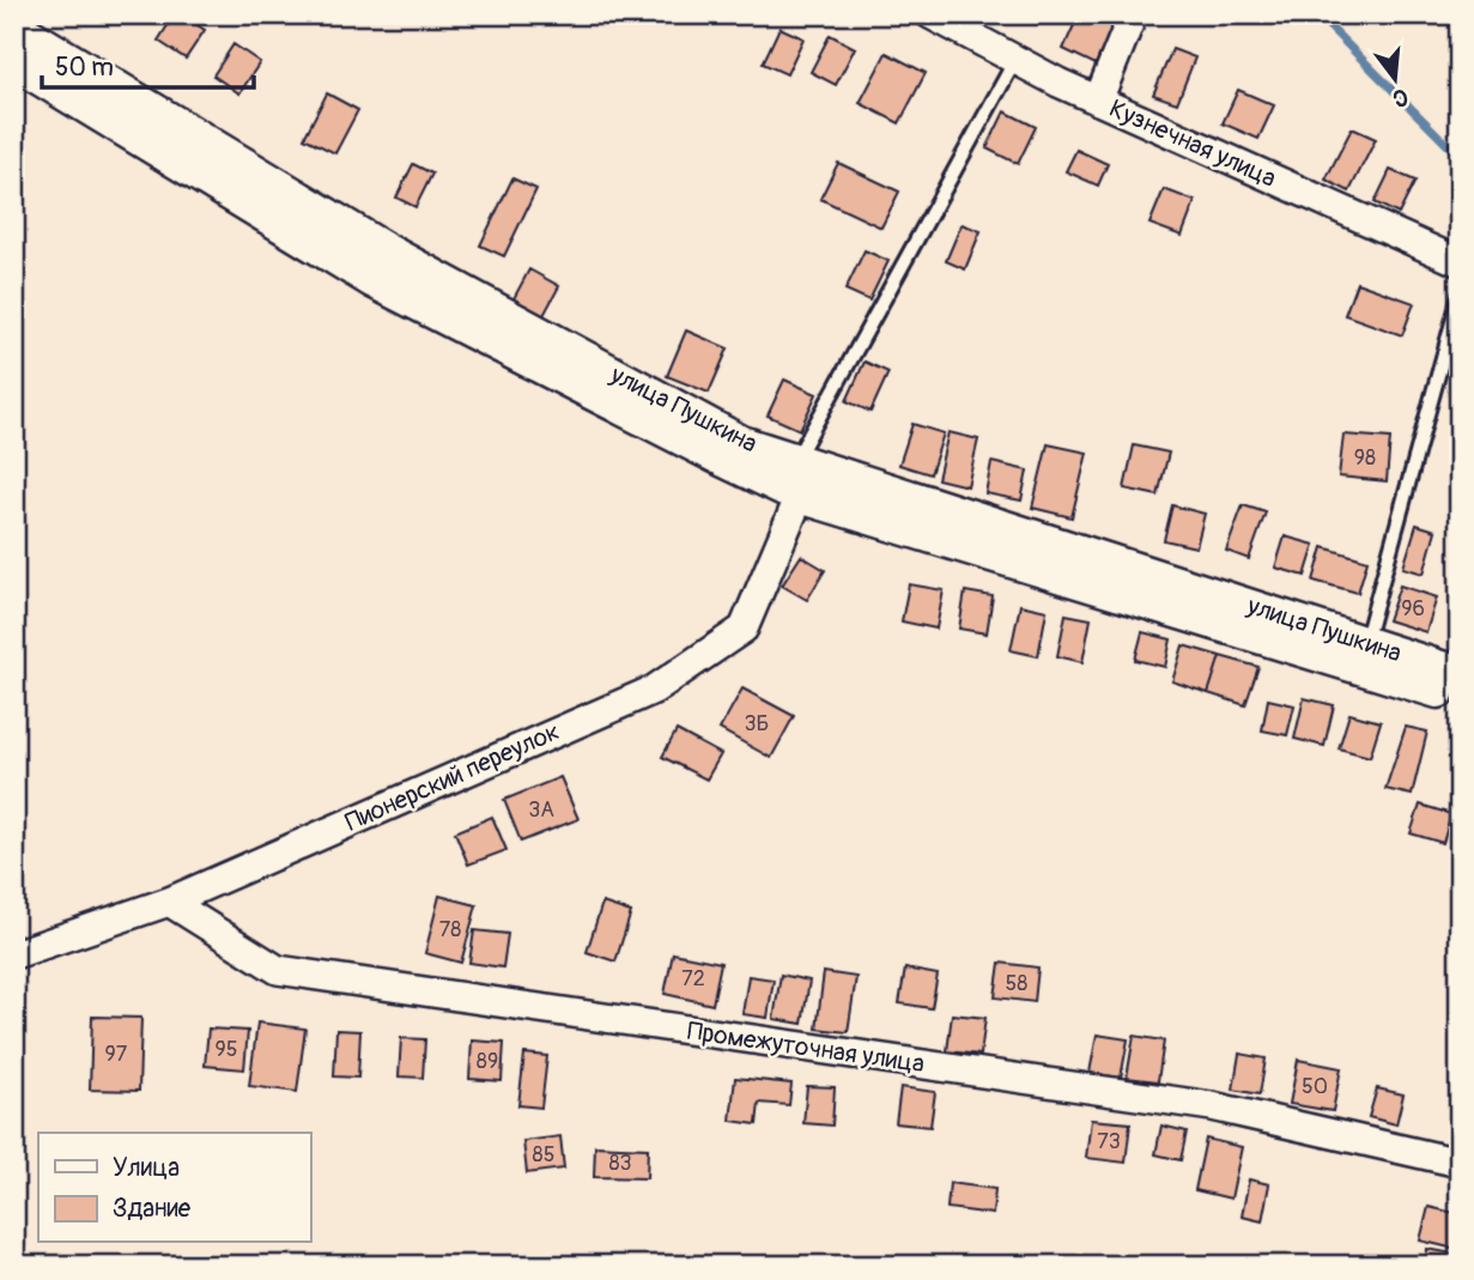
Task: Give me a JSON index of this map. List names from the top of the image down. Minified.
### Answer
{"streets":{"street":["Кузнечная улица","улица Пушкина","Пионерский переулок","Промежуточная улица"]},"crossings":[["улица Пушкина","Пионерский переулок"],["Пионерский переулок","Промежуточная улица"]],"house_numbers":["98","96","3Б","3А","78","72","58","95","97","89","50","73","85","83"],"legend":["Улица","Здание"],"scale_bar":"50 m","north":"bottom"}
